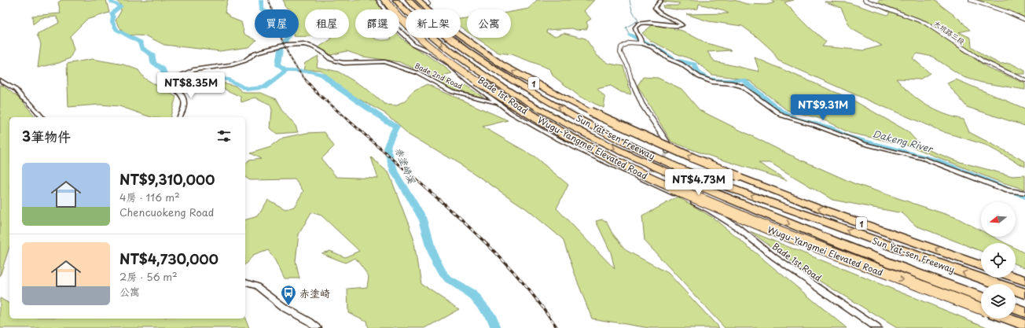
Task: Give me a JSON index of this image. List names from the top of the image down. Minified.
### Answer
{"streets":{"highway":["1","Sun Yat-sen Freeway","Wugu-Yangmei Elevated Road"],"street":["大坑路三段","Bade 2nd Road","Bade 1st Road"]},"crossings":[["Bade 2nd Road","Bade 1st Road"]],"water":["Dakeng River","赤塗崎溪"],"places":{"bus stop":["赤塗崎"]},"north":"left","page":{"chip":["買屋","租屋","篩選","新上架","公寓"],"price":["NT$8.35M","NT$9.31M","NT$4.73M"],"heading":"3筆物件","list":[{"name":"NT$9,310,000","note":"4房 · 116 m² · Chencuokeng Road"},{"name":"NT$4,730,000","note":"2房 · 56 m² · 公寓"}]}}
